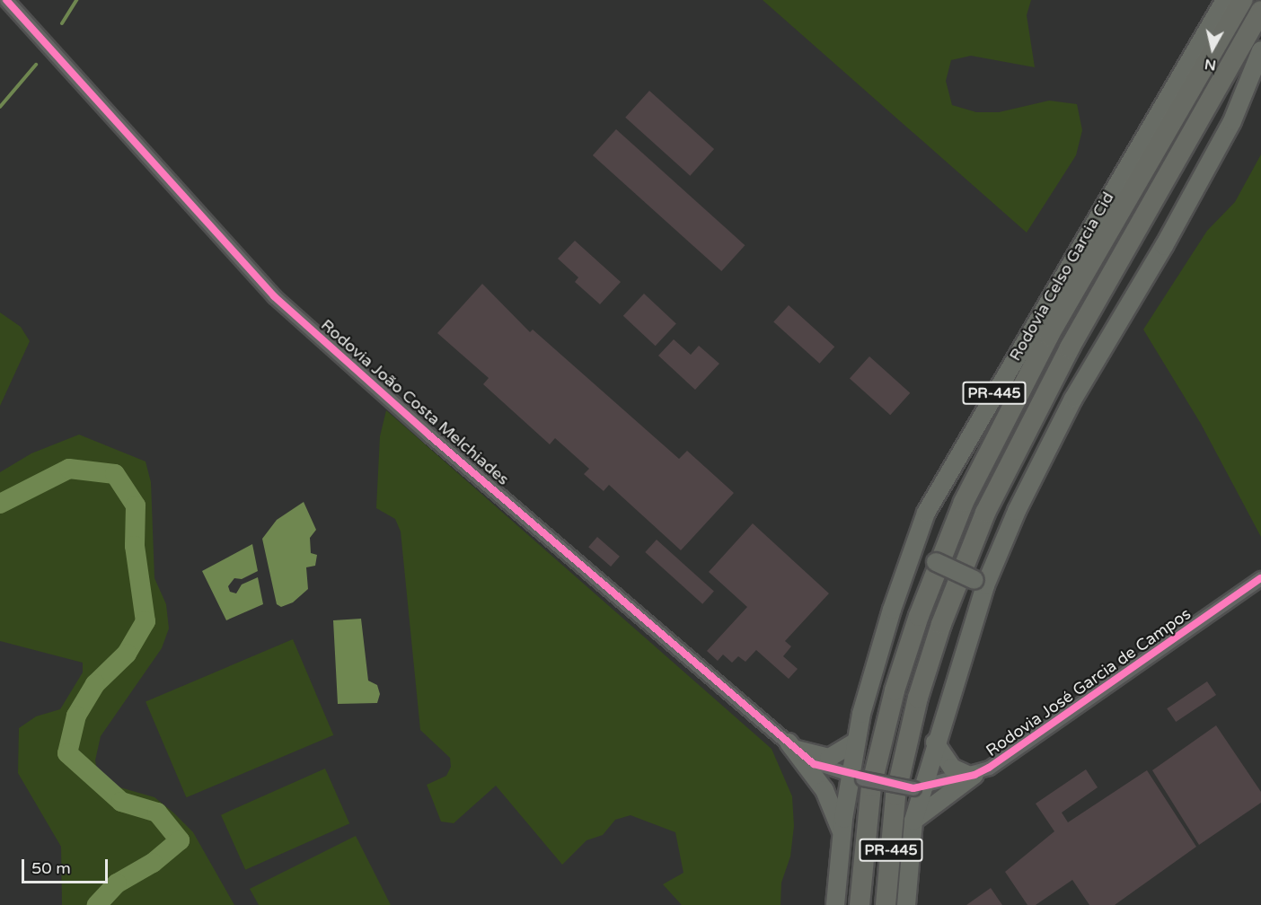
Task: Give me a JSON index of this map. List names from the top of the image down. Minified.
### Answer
{"streets":{"highway":["Rodovia Celso Garcia Cid","PR-445"],"street":["Rodovia João Costa Melchiades","Rodovia José Garcia de Campos"]},"crossings":[["Rodovia Celso Garcia Cid","Rodovia João Costa Melchiades"],["PR-445","Rodovia João Costa Melchiades"],["PR-445","Rodovia José Garcia de Campos"],["Rodovia João Costa Melchiades","Rodovia José Garcia de Campos"]],"scale_bar":"50 m","north":"bottom"}
